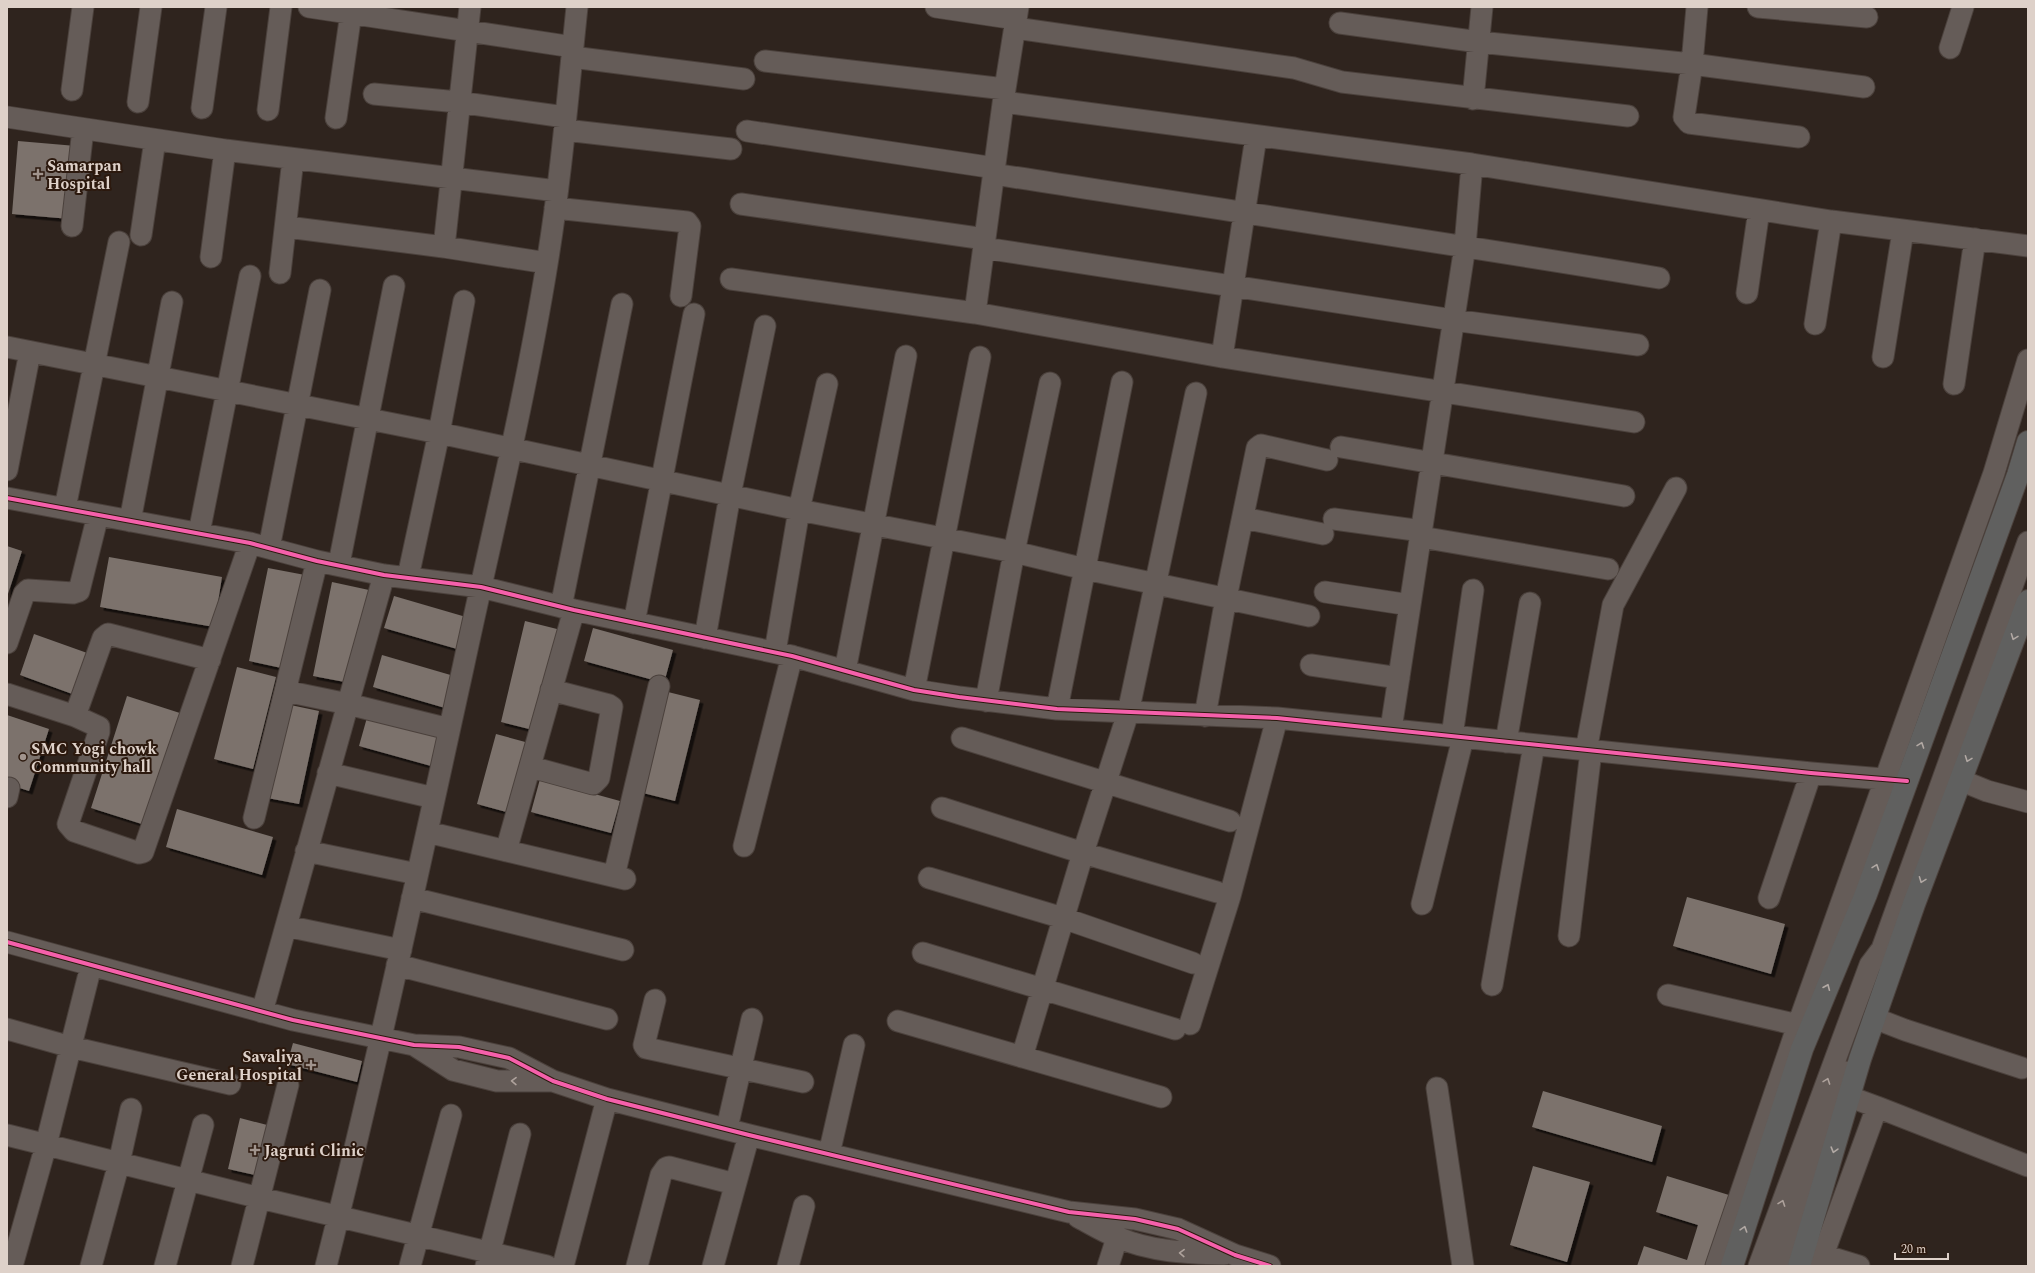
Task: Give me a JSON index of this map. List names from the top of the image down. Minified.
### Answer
{"places":{"health":["Samarpan Hospital","Savaliya General Hospital","Jagruti Clinic"],"other":["SMC Yogi chowk Community hall"]},"scale_bar":"20 m"}
